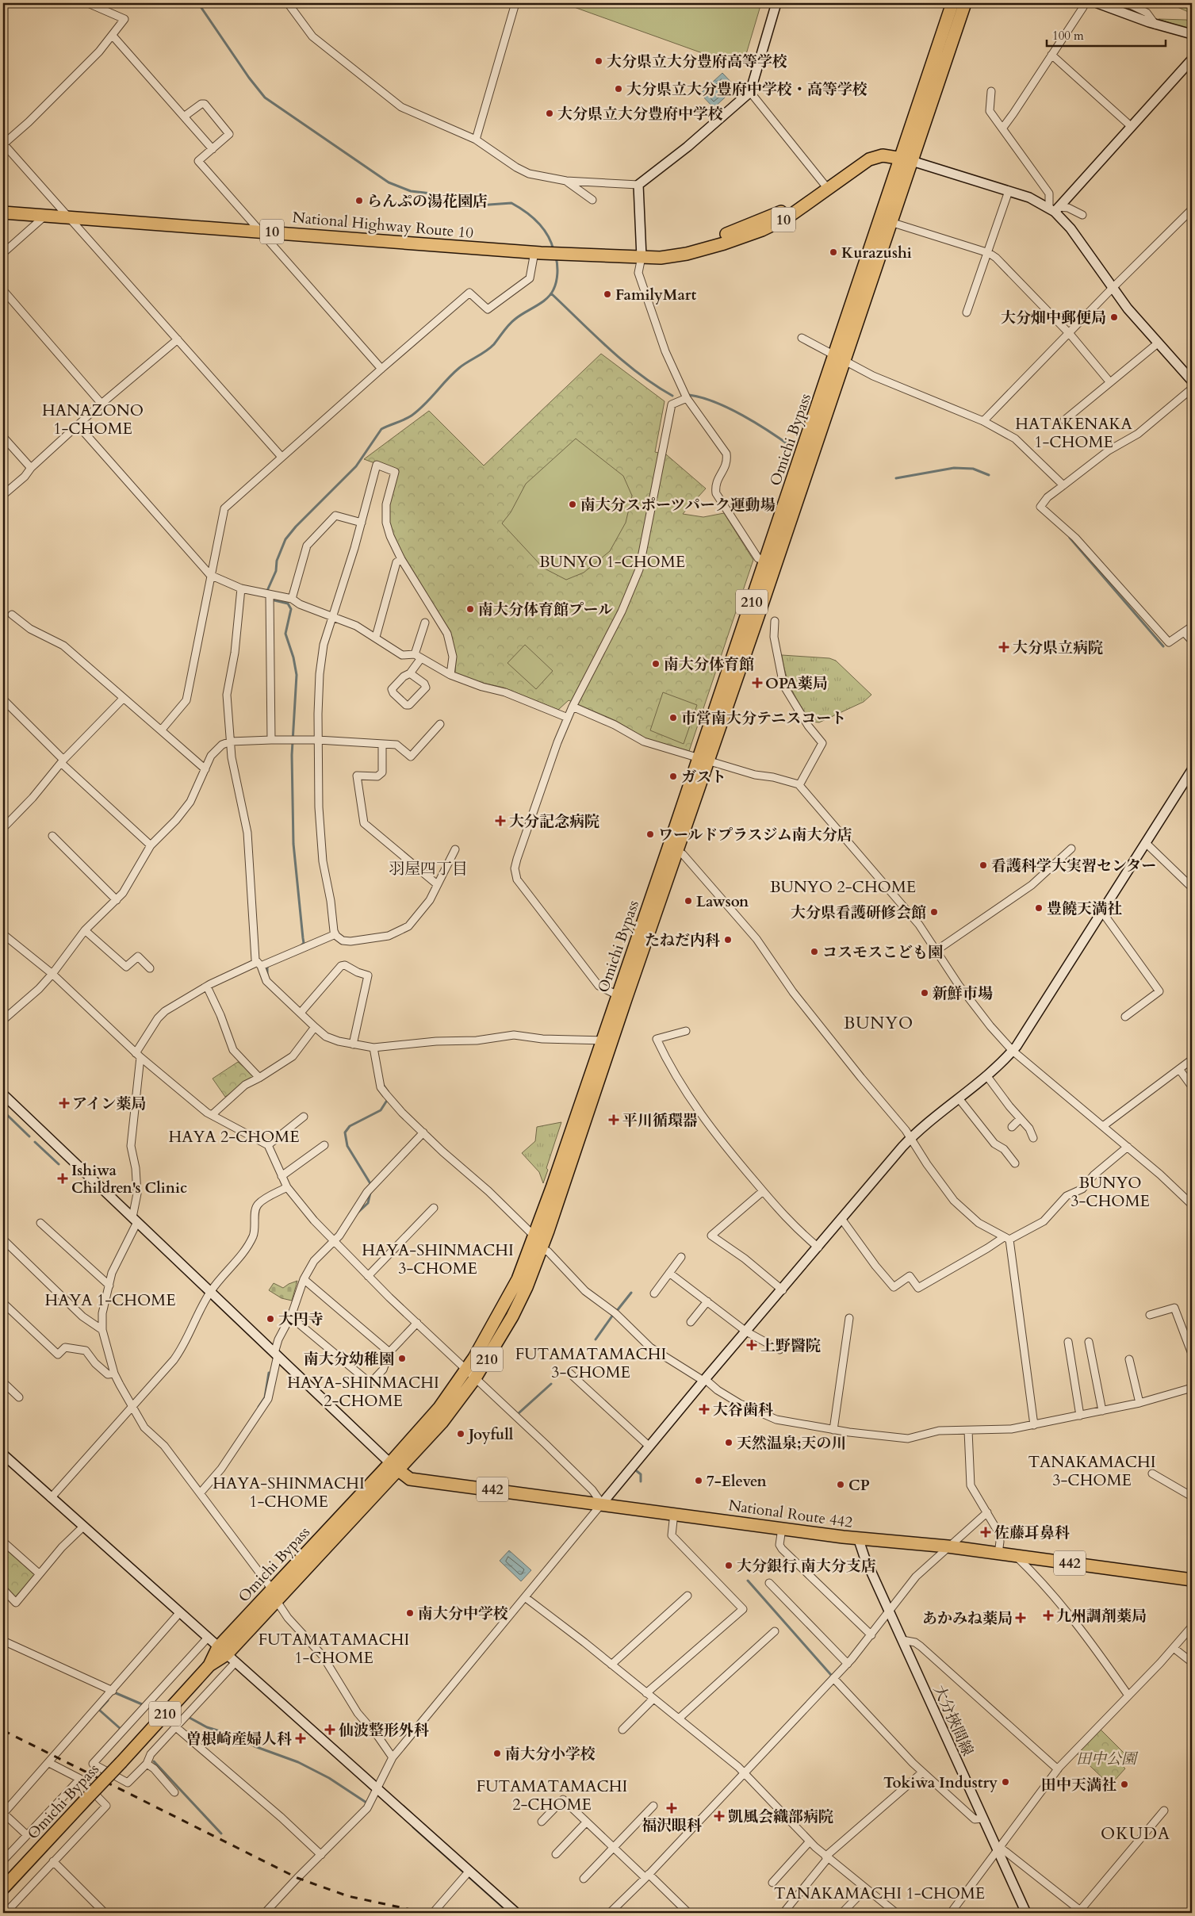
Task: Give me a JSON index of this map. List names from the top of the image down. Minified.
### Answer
{"streets":{"highway":["10","National Highway Route 10","Omichi Bypass","210","442","National Route 442"],"street":["大分挾間線"]},"crossings":[["National Highway Route 10","Omichi Bypass"],["Omichi Bypass","National Route 442"],["National Route 442","大分挾間線"]],"districts":["HANAZONO 1-CHOME","HATAKENAKA 1-CHOME","BUNYO 1-CHOME","羽屋四丁目","BUNYO 2-CHOME","BUNYO","HAYA 2-CHOME","BUNYO 3-CHOME","HAYA-SHINMACHI 3-CHOME","HAYA 1-CHOME","FUTAMATAMACHI 3-CHOME","HAYA-SHINMACHI 2-CHOME","TANAKAMACHI 3-CHOME","HAYA-SHINMACHI 1-CHOME","FUTAMATAMACHI 1-CHOME","FUTAMATAMACHI 2-CHOME","OKUDA","TANAKAMACHI 1-CHOME"],"parks":["田中公園"],"places":{"other":["大分県立大分豊府高等学校","大分県立大分豊府中学校・高等学校","大分県立大分豊府中学校","らんぷの湯花園店","Kurazushi","FamilyMart","大分畑中郵便局","南大分スポーツパーク運動場","南大分体育館プール","南大分体育館","市営南大分テニスコート","ガスト","ワールドプラスジム南大分店","看護科学大実習センター","Lawson","豊饒天満社","大分県看護研修会館","たねだ内科","コスモスこども園","新鮮市場","大円寺","南大分幼稚園","Joyfull","天然温泉;天の川","7-Eleven","CP","大分銀行 南大分支店","南大分中学校","南大分小学校","Tokiwa Industry","田中天満社"],"health":["大分県立病院","OPA薬局","大分記念病院","アイン薬局","平川循環器","Ishiwa Children's Clinic","上野醫院","大谷歯科","佐藤耳鼻科","九州調剤薬局","あかみね薬局","仙波整形外科","曽根崎産婦人科","福沢眼科","凱風会織部病院"]},"scale_bar":"100 m"}
